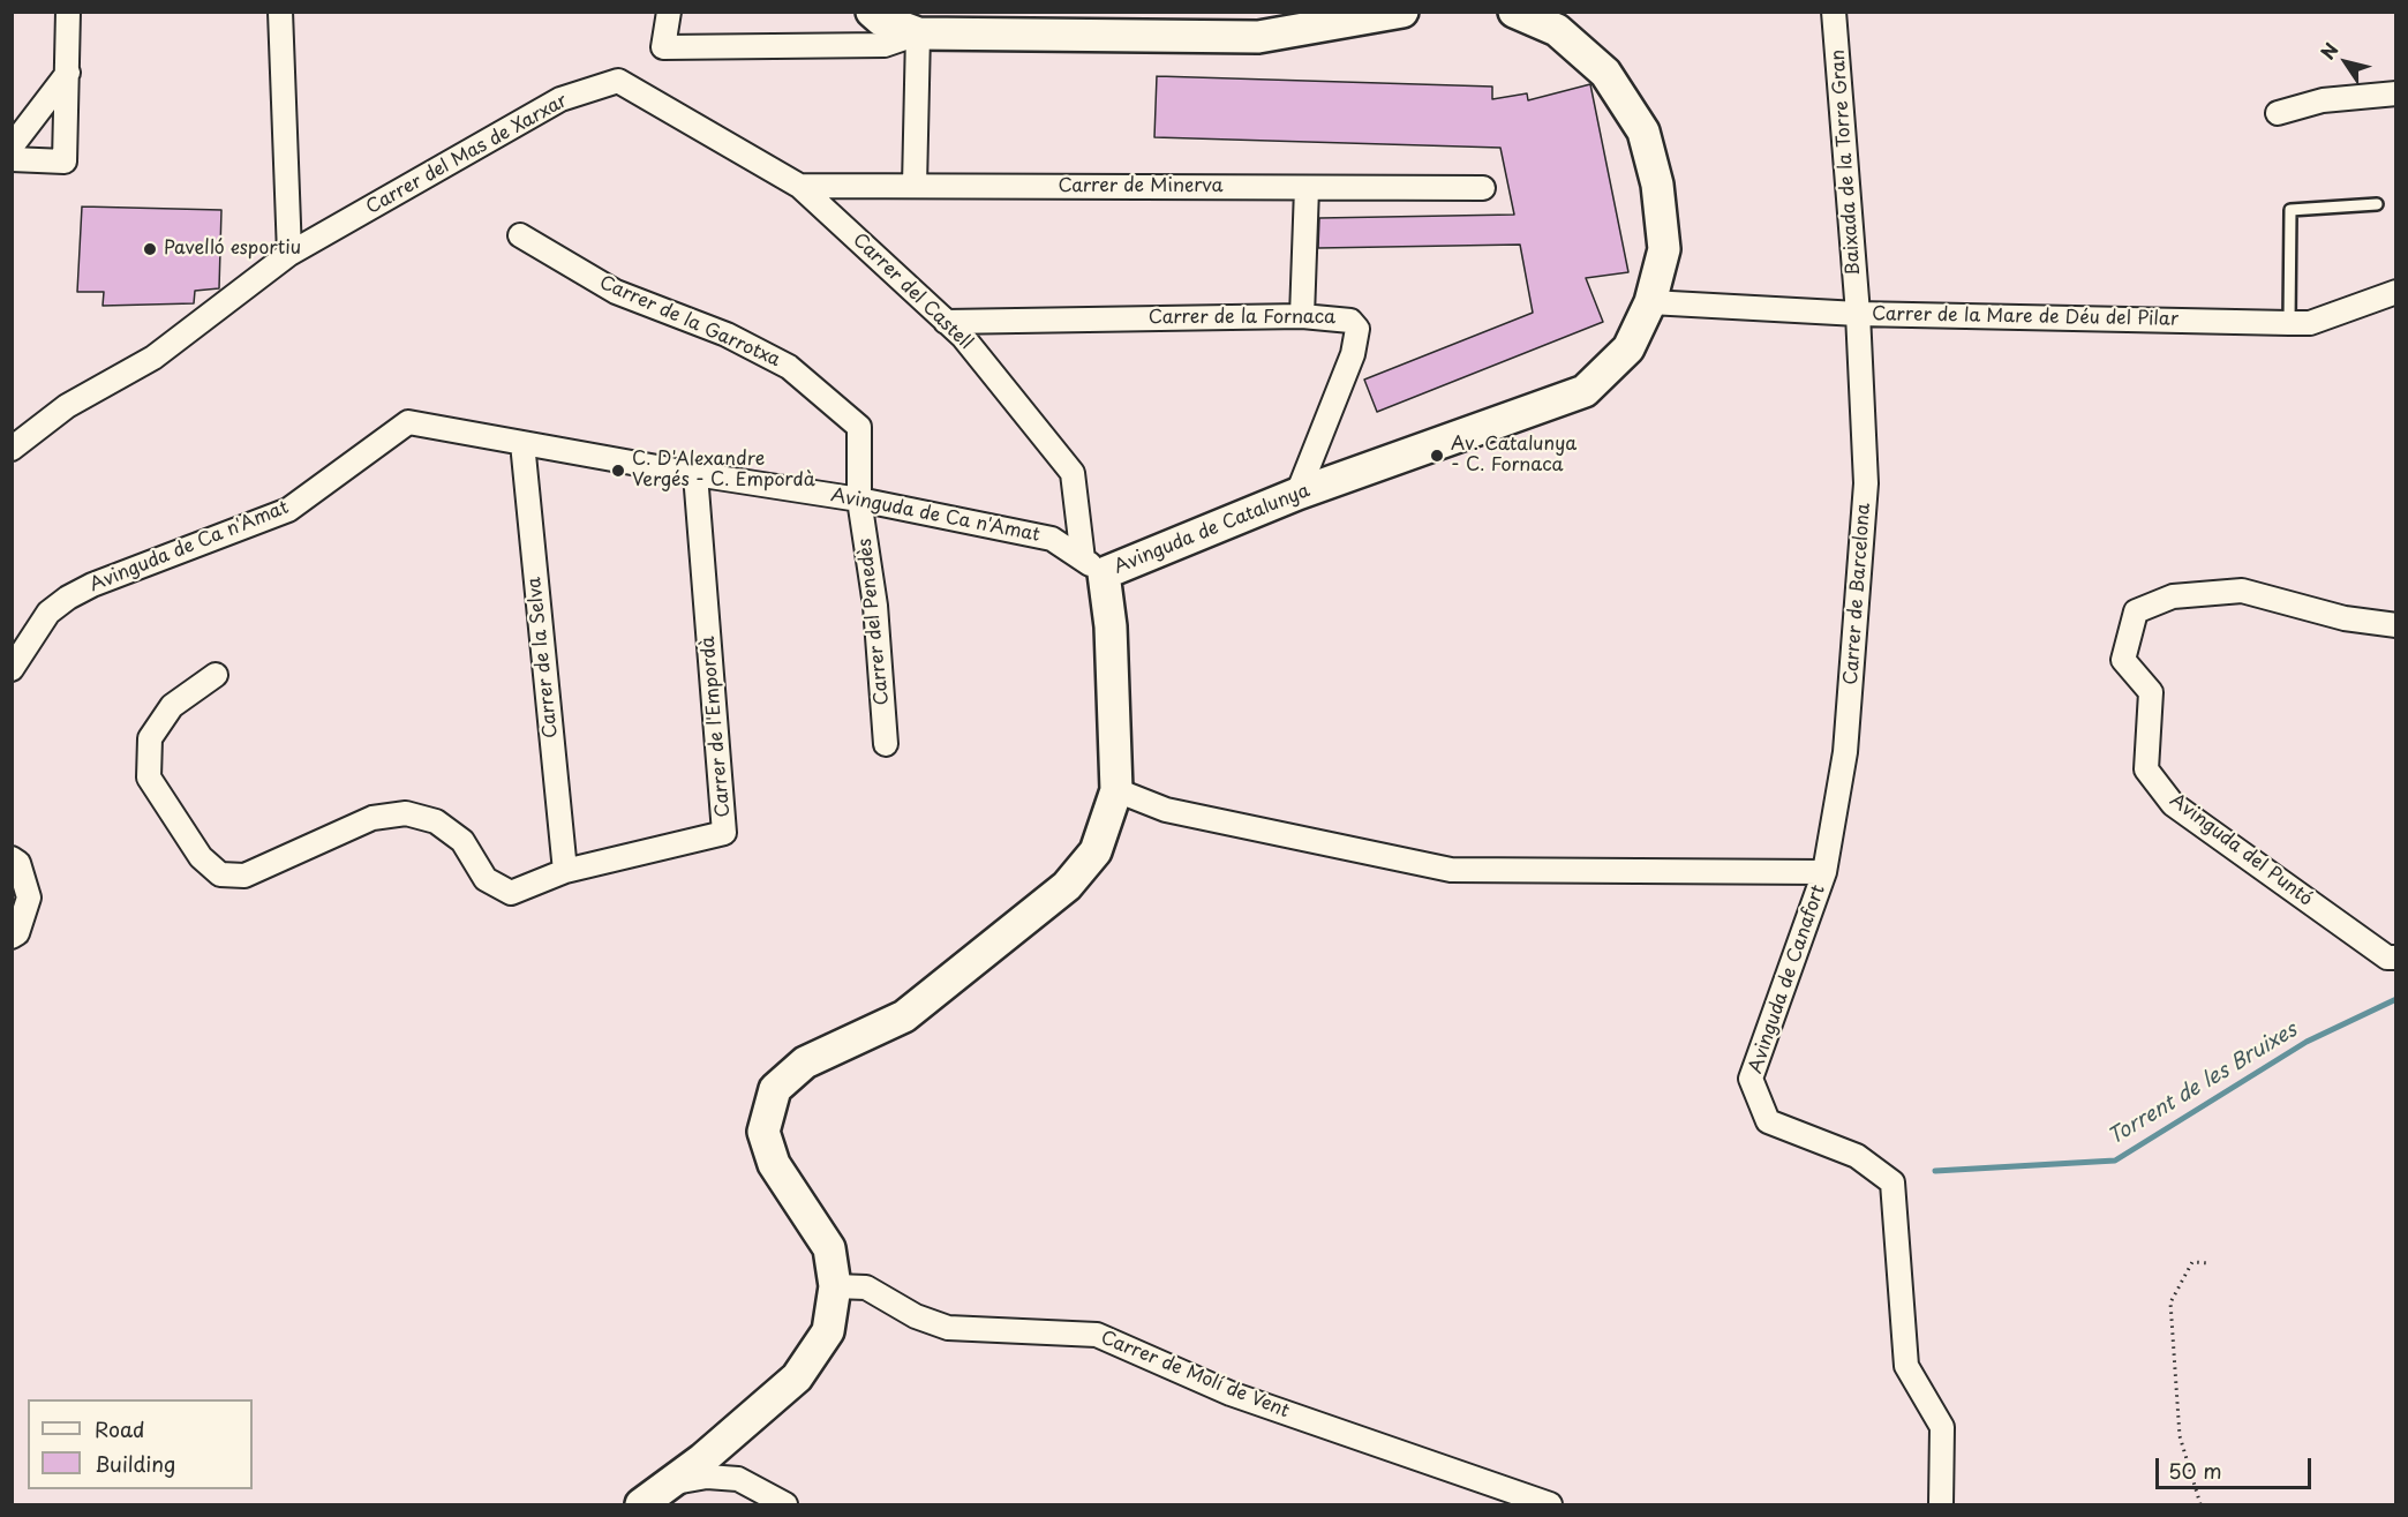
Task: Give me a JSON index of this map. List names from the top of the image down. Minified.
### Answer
{"streets":{"street":["Carrer del Mas de Xarxar","Baixada de la Torre Gran","Carrer de Minerva","Carrer del Castell","Carrer de la Mare de Déu del Pilar","Carrer de la Fornaca","Carrer de la Garrotxa","Avinguda de Ca n'Amat","Avinguda de Catalunya","Carrer de Barcelona","Carrer del Penedès","Carrer de la Selva","Carrer de l'Empordà","Avinguda del Puntó","Avinguda de Canafort","Carrer de Molí de Vent"]},"crossings":[["Carrer del Mas de Xarxar","Carrer del Castell"],["Baixada de la Torre Gran","Carrer de la Mare de Déu del Pilar"],["Baixada de la Torre Gran","Carrer de Barcelona"],["Carrer de Minerva","Carrer del Castell"],["Carrer del Castell","Carrer de la Fornaca"],["Carrer del Castell","Avinguda de Ca n'Amat"],["Carrer del Castell","Avinguda de Catalunya"],["Carrer de la Mare de Déu del Pilar","Avinguda de Catalunya"],["Carrer de la Mare de Déu del Pilar","Carrer de Barcelona"],["Carrer de la Fornaca","Avinguda de Catalunya"],["Carrer de la Garrotxa","Avinguda de Ca n'Amat"],["Carrer de la Garrotxa","Carrer del Penedès"],["Avinguda de Ca n'Amat","Avinguda de Catalunya"],["Avinguda de Ca n'Amat","Carrer del Penedès"],["Avinguda de Ca n'Amat","Carrer de la Selva"],["Avinguda de Ca n'Amat","Carrer de l'Empordà"],["Avinguda de Catalunya","Avinguda de Canafort"],["Avinguda de Catalunya","Carrer de Molí de Vent"],["Carrer de Barcelona","Avinguda de Canafort"],["Carrer de la Selva","Carrer de l'Empordà"]],"water":["Torrent de les Bruixes"],"places":["Pavelló esportiu","Av. Catalunya - C. Fornaca","C. D'Alexandre Vergés - C. Empordà"],"legend":["Road","Building"],"scale_bar":"50 m","north":"top left"}
